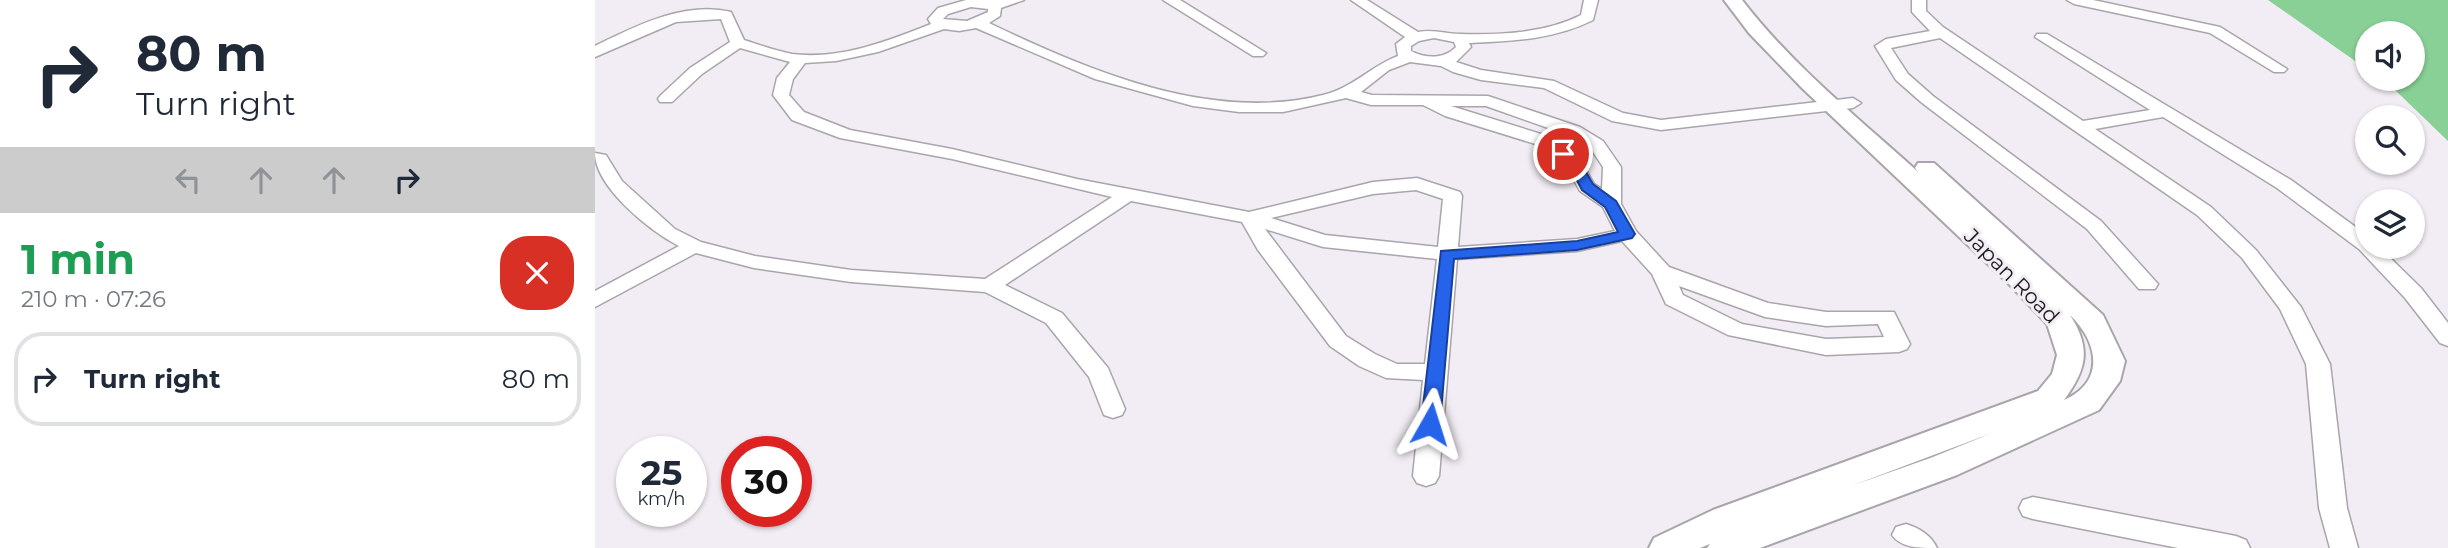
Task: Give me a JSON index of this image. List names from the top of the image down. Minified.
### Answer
{"streets":{"main road":["Japan Road"]},"page":{"turn":["80 m","Turn right"],"heading":["1 min","210 m · 07:26"],"list":[{"name":"Turn right","value":"80 m"}],"speed":"25 km/h","limit":"30"}}
